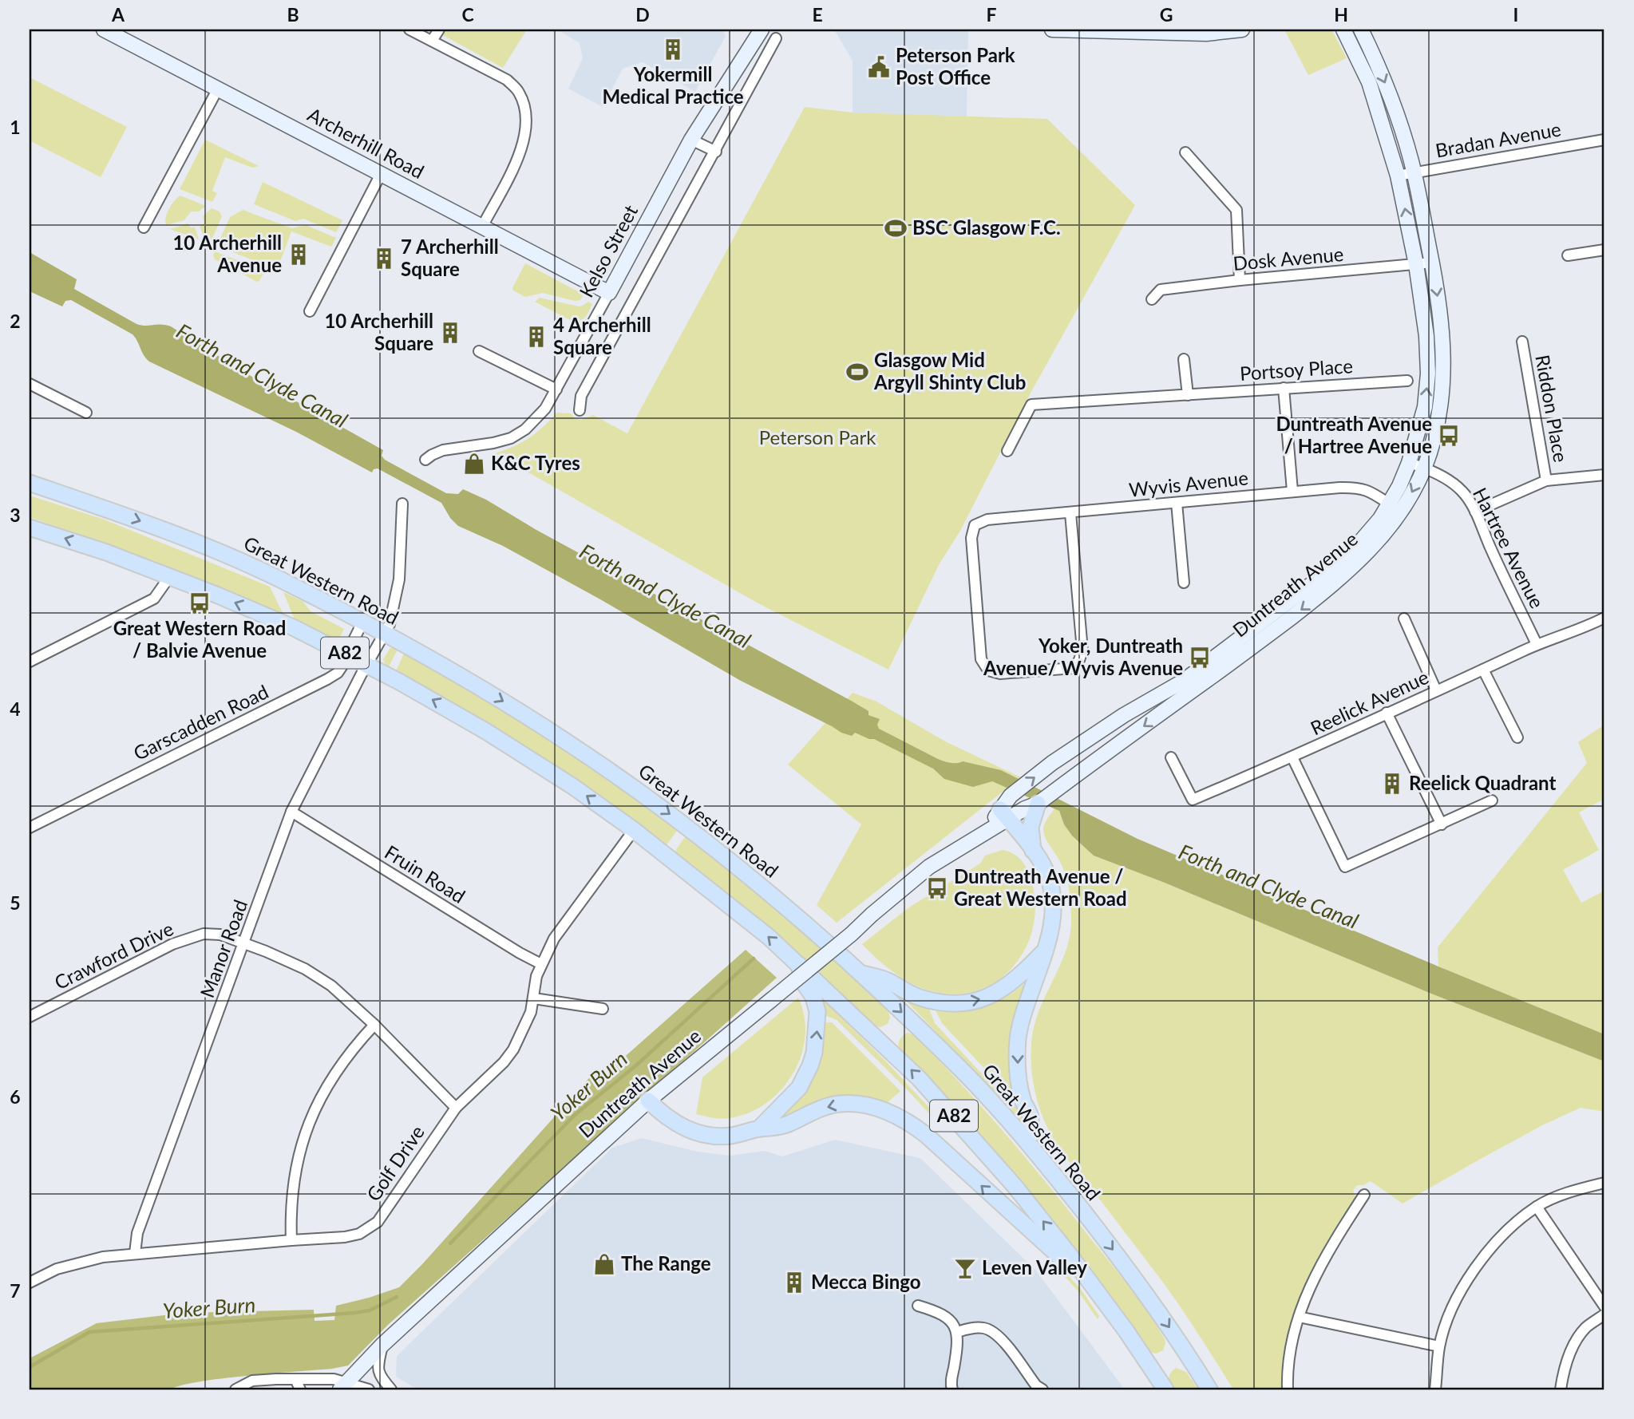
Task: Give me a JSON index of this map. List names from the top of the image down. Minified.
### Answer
{"streets":{"main road":["Great Western Road","A82"],"street":["Bradan Avenue","Archerhill Road","Kelso Street","Dosk Avenue","Portsoy Place","Riddon Place","Wyvis Avenue","Hartree Avenue","Duntreath Avenue","Reelick Avenue","Garscadden Road","Fruin Road","Manor Road","Crawford Drive","Golf Drive"]},"crossings":[["Bradan Avenue","Duntreath Avenue"],["Archerhill Road","Kelso Street"],["Dosk Avenue","Duntreath Avenue"],["Wyvis Avenue","Duntreath Avenue"],["Hartree Avenue","Duntreath Avenue"],["Hartree Avenue","Reelick Avenue"],["Great Western Road","Garscadden Road"],["Great Western Road","Manor Road"],["A82","Garscadden Road"],["A82","Manor Road"],["A82","Golf Drive"],["Fruin Road","Manor Road"],["Fruin Road","Golf Drive"],["Manor Road","Crawford Drive"],["Manor Road","Golf Drive"],["Crawford Drive","Golf Drive"]],"water":["Forth and Clyde Canal","Yoker Burn"],"parks":["Peterson Park"],"places":{"building":["Yokermill Medical Practice","10 Archerhill Avenue","7 Archerhill Square","10 Archerhill Square","4 Archerhill Square","Reelick Quadrant","Mecca Bingo"],"public building":["Peterson Park Post Office"],"sports":["BSC Glasgow F.C.","Glasgow Mid Argyll Shinty Club"],"bus stop":["Duntreath Avenue / Hartree Avenue","Great Western Road / Balvie Avenue","Yoker, Duntreath Avenue/ Wyvis Avenue","Duntreath Avenue / Great Western Road"],"shop":["K&C Tyres","The Range"],"bar":["Leven Valley"]},"grid":{"columns":["A","B","C","D","E","F","G","H","I"],"rows":["1","2","3","4","5","6","7"]}}
